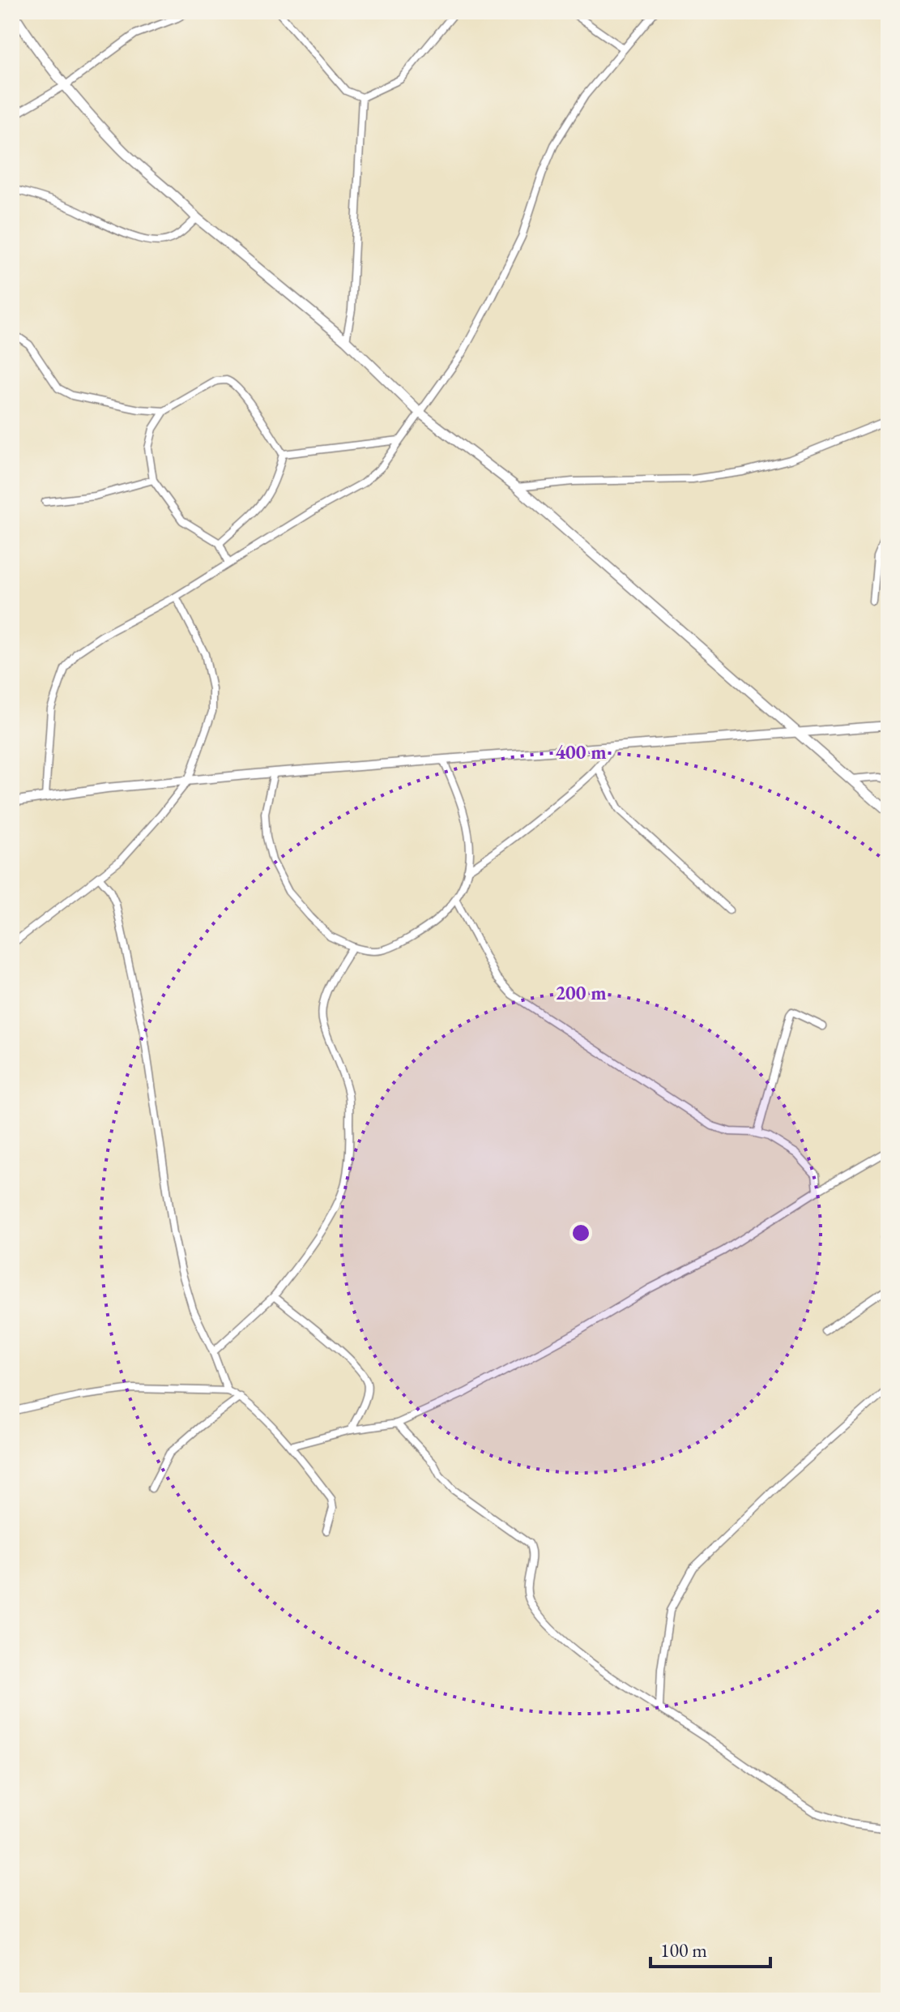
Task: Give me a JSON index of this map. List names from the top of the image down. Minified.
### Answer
{"scale_bar":"100 m","rings":["400 m","200 m"]}
